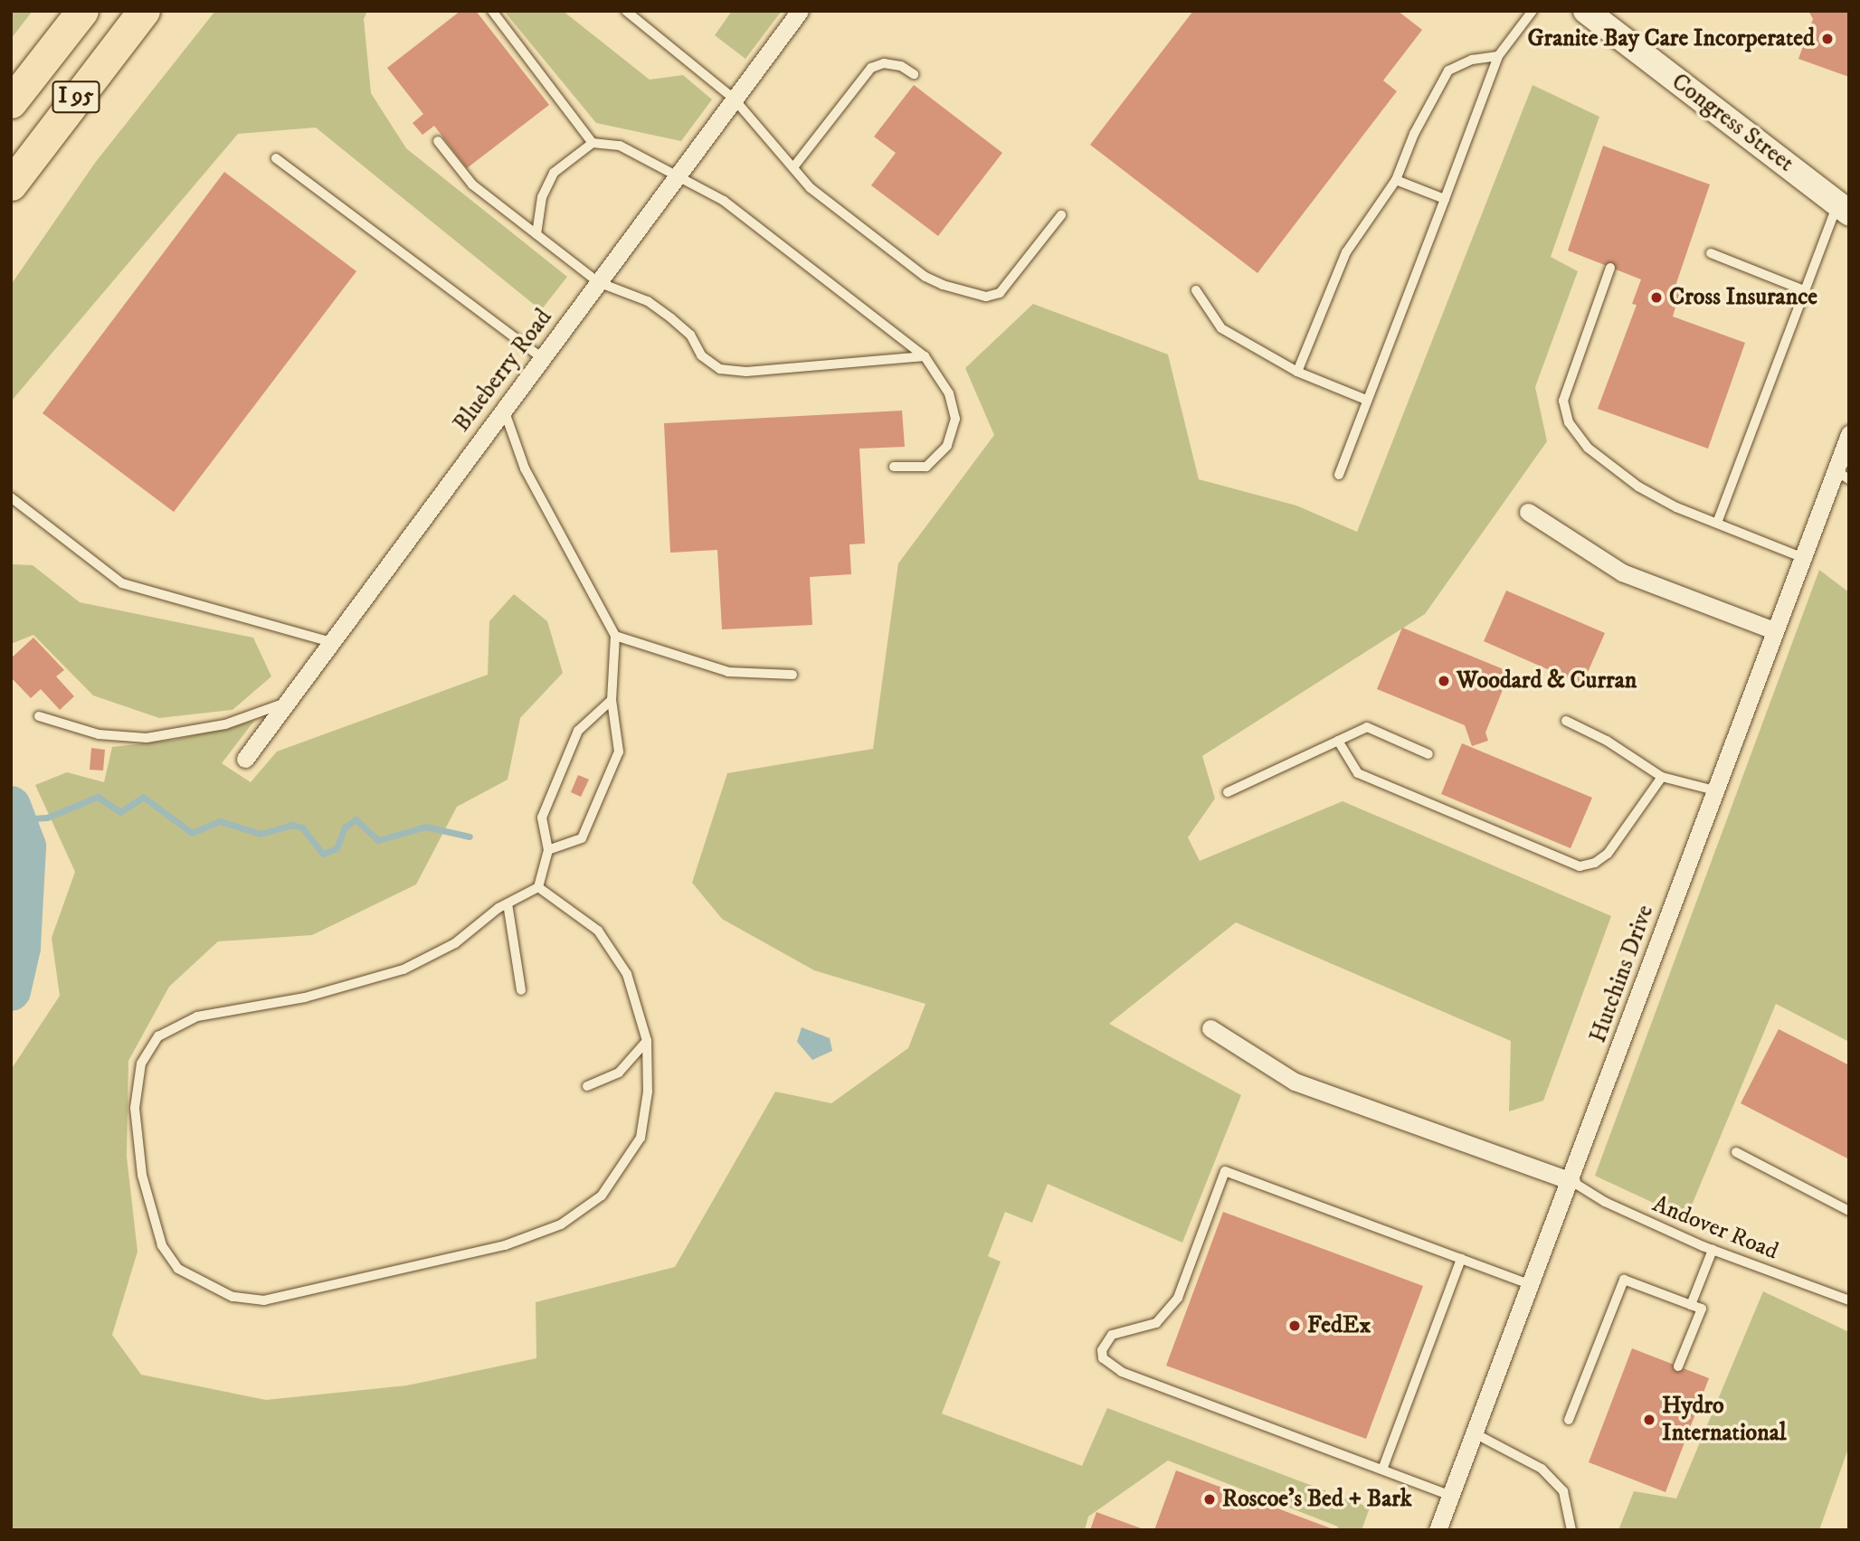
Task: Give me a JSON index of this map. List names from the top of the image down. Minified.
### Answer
{"streets":{"highway":["I 95"],"main road":["Congress Street"],"street":["Blueberry Road","Hutchins Drive"],"lane":["Andover Road"]},"crossings":[["Hutchins Drive","Andover Road"]],"places":["Granite Bay Care Incorperated","Cross Insurance","Woodard & Curran","FedEx","Hydro International","Roscoe's Bed + Bark"]}
